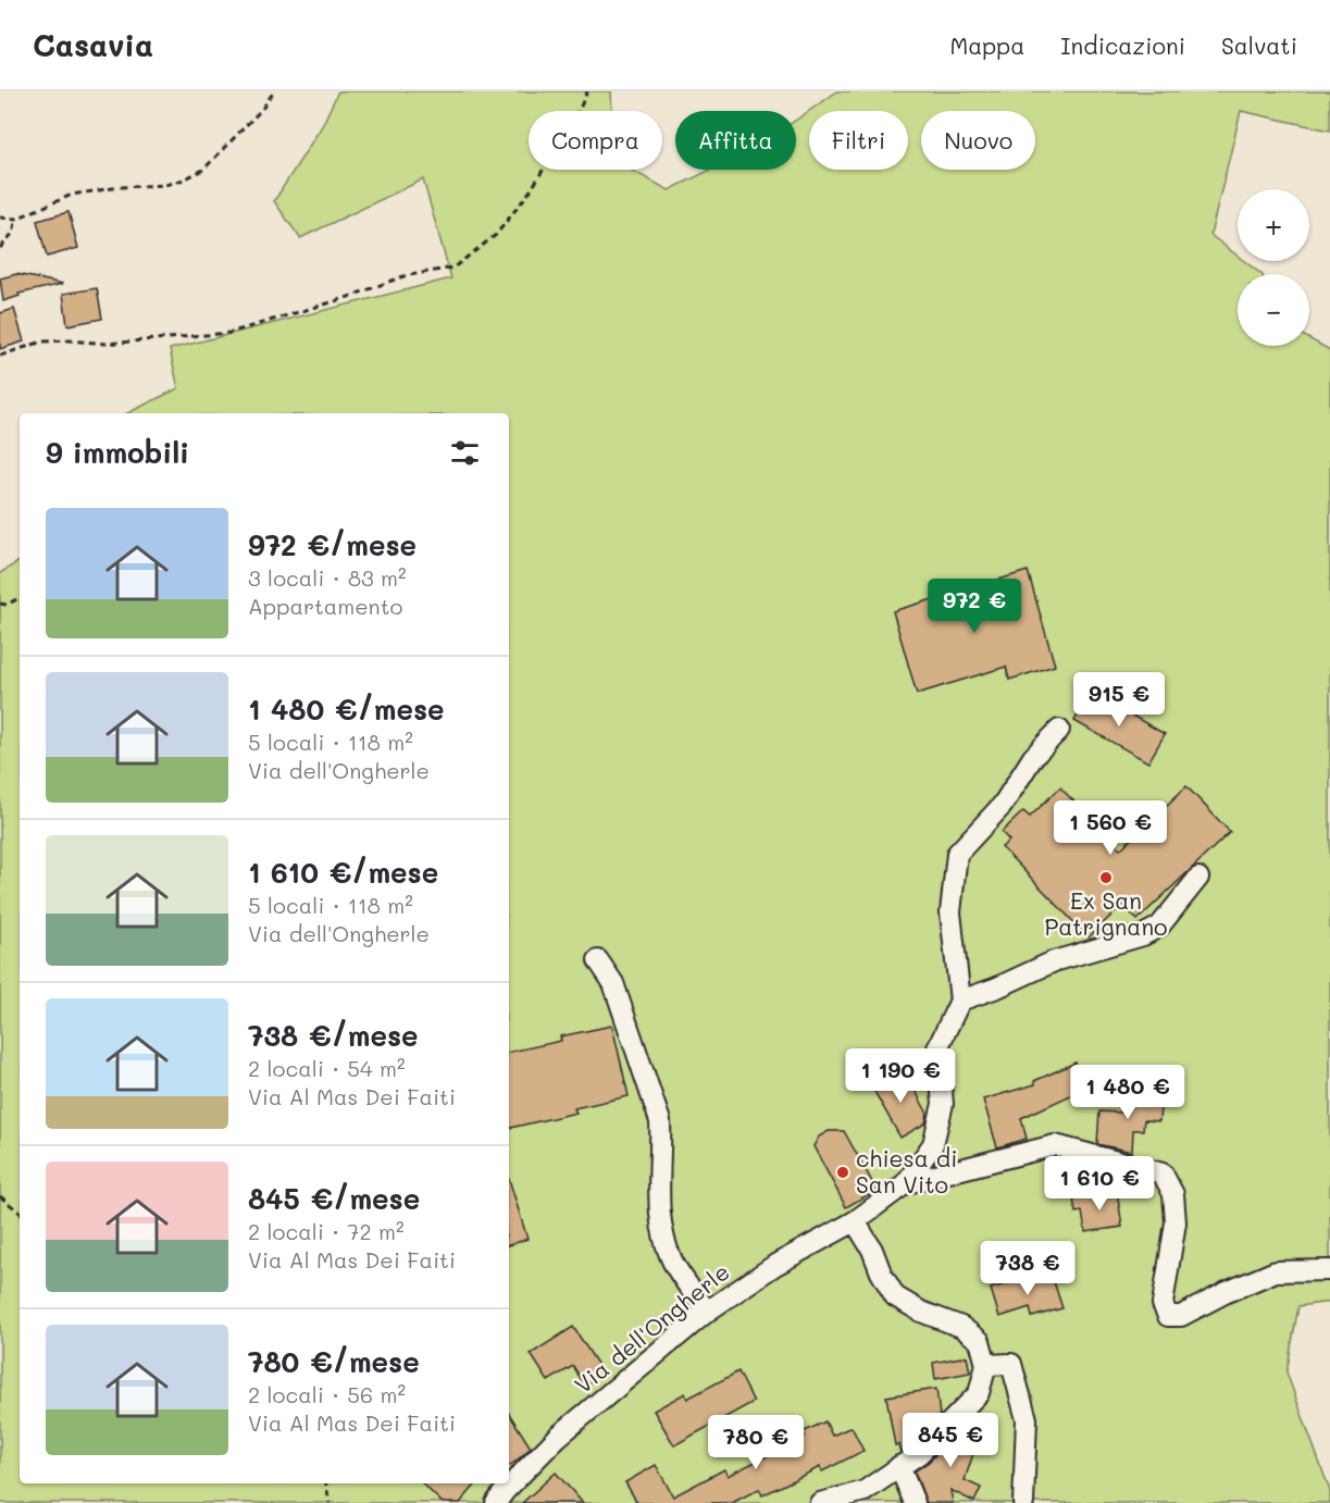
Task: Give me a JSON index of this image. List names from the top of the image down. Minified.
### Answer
{"streets":{"street":["Via dell'Ongherle"]},"places":["Ex San Patrignano","chiesa di San Vito"],"page":{"header":"Casavia","nav":["Mappa","Indicazioni","Salvati"],"chip":["Compra","Affitta","Filtri","Nuovo"],"map_buttons":["+","−"],"heading":"9 immobili","list":[{"name":"972 €/mese","note":"3 locali · 83 m² · Appartamento"},{"name":"1 480 €/mese","note":"5 locali · 118 m² · Via dell'Ongherle"},{"name":"1 610 €/mese","note":"5 locali · 118 m² · Via dell'Ongherle"},{"name":"738 €/mese","note":"2 locali · 54 m² · Via Al Mas Dei Faiti"},{"name":"845 €/mese","note":"2 locali · 72 m² · Via Al Mas Dei Faiti"},{"name":"780 €/mese","note":"2 locali · 56 m² · Via Al Mas Dei Faiti"}],"price":["972 €","915 €","1 560 €","1 190 €","1 480 €","1 610 €","738 €","845 €","780 €"]}}
